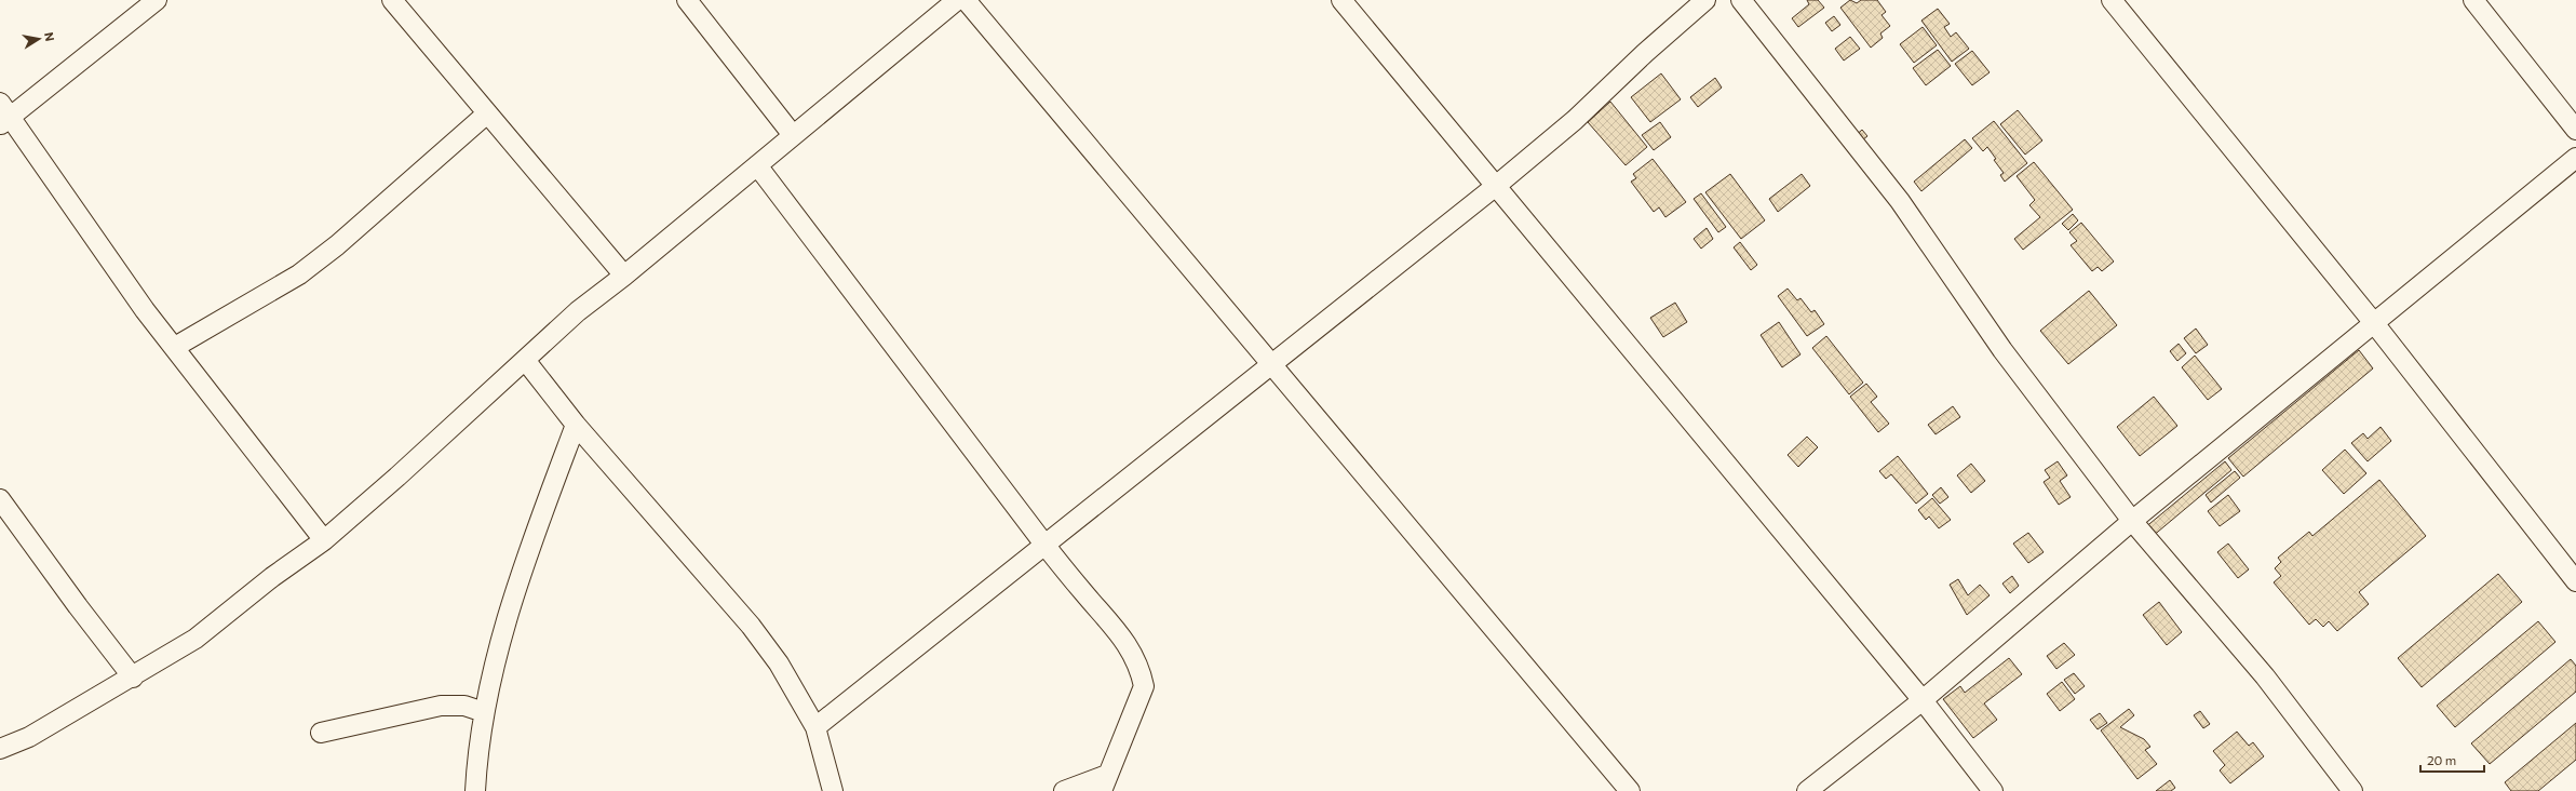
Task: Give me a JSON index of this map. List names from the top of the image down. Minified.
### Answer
{"scale_bar":"20 m","north":"right"}
